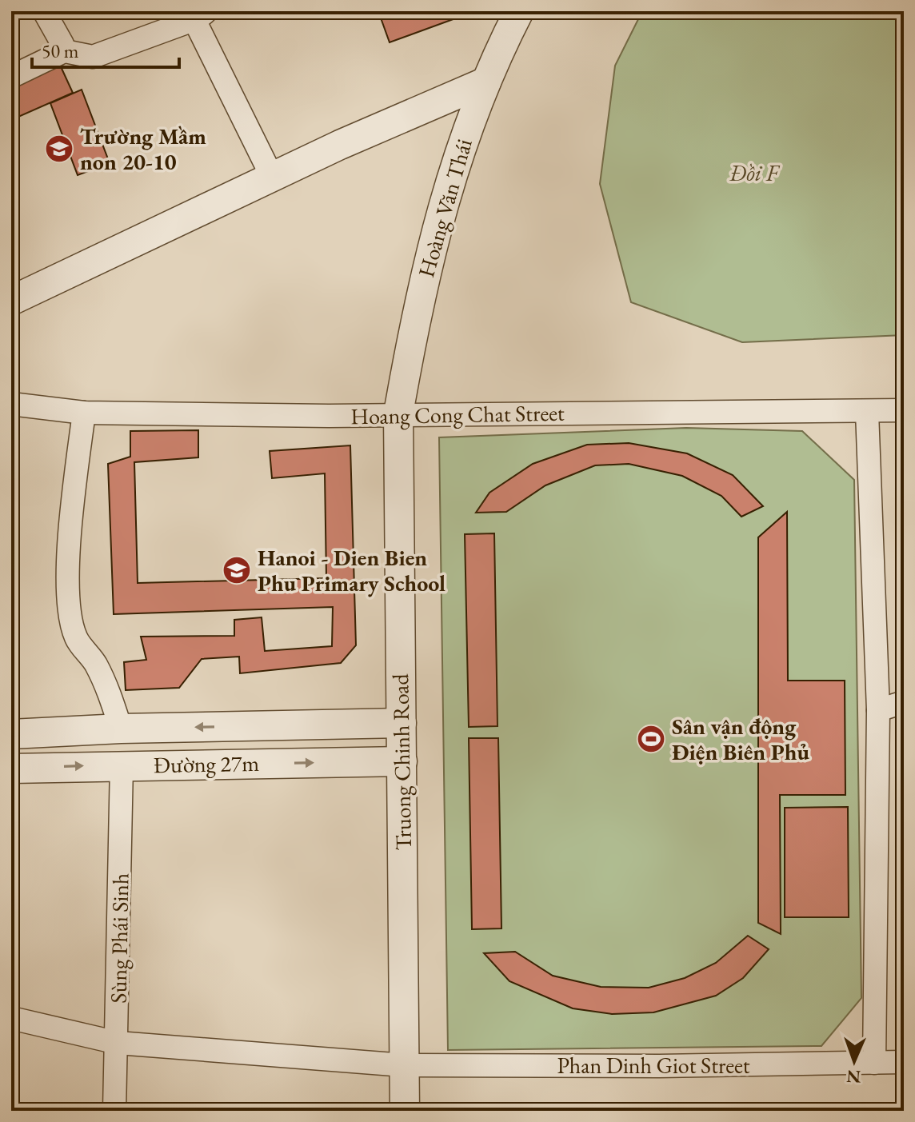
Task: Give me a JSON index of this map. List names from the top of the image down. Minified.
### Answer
{"streets":{"street":["Hoàng Văn Thái","Hoang Cong Chat Street","Truong Chinh Road","Đường 27m","Sùng Phái Sinh","Phan Dinh Giot Street"]},"crossings":[["Hoàng Văn Thái","Hoang Cong Chat Street"],["Hoàng Văn Thái","Truong Chinh Road"],["Hoang Cong Chat Street","Truong Chinh Road"],["Truong Chinh Road","Đường 27m"],["Truong Chinh Road","Phan Dinh Giot Street"],["Đường 27m","Sùng Phái Sinh"],["Sùng Phái Sinh","Phan Dinh Giot Street"]],"parks":["Đồi F"],"places":{"school or university":["Trường Mầm non 20-10","Hanoi - Dien Bien Phu Primary School"],"sports":["Sân vận động Điện Biên Phủ"]},"scale_bar":"50 m","north":"bottom"}
